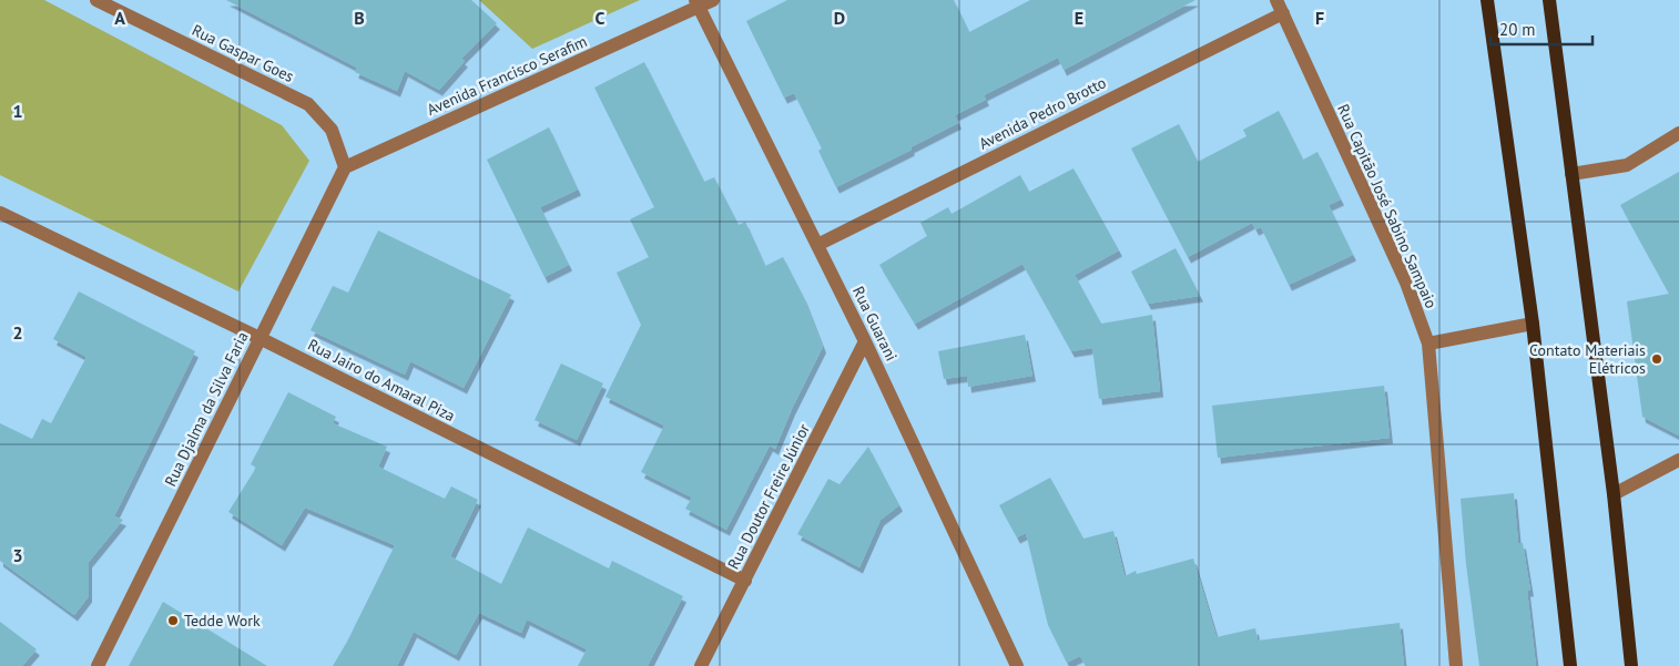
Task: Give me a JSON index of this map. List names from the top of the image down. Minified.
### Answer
{"streets":{"street":["Rua Gaspar Goes","Avenida Francisco Serafim","Avenida Pedro Brotto","Rua Capitão José Sabino Sampaio","Rua Guarani","Rua Jairo do Amaral Piza","Rua Djalma da Silva Faria","Rua Doutor Freire Júnior"]},"crossings":[["Rua Gaspar Goes","Avenida Francisco Serafim"],["Rua Gaspar Goes","Rua Djalma da Silva Faria"],["Avenida Francisco Serafim","Rua Guarani"],["Avenida Francisco Serafim","Rua Djalma da Silva Faria"],["Avenida Pedro Brotto","Rua Capitão José Sabino Sampaio"],["Avenida Pedro Brotto","Rua Guarani"],["Rua Guarani","Rua Doutor Freire Júnior"],["Rua Jairo do Amaral Piza","Rua Djalma da Silva Faria"],["Rua Jairo do Amaral Piza","Rua Doutor Freire Júnior"]],"places":["Contato Materiais Elétricos","Tedde Work"],"scale_bar":"20 m","grid":{"columns":["A","B","C","D","E","F"],"rows":["1","2","3"]}}
